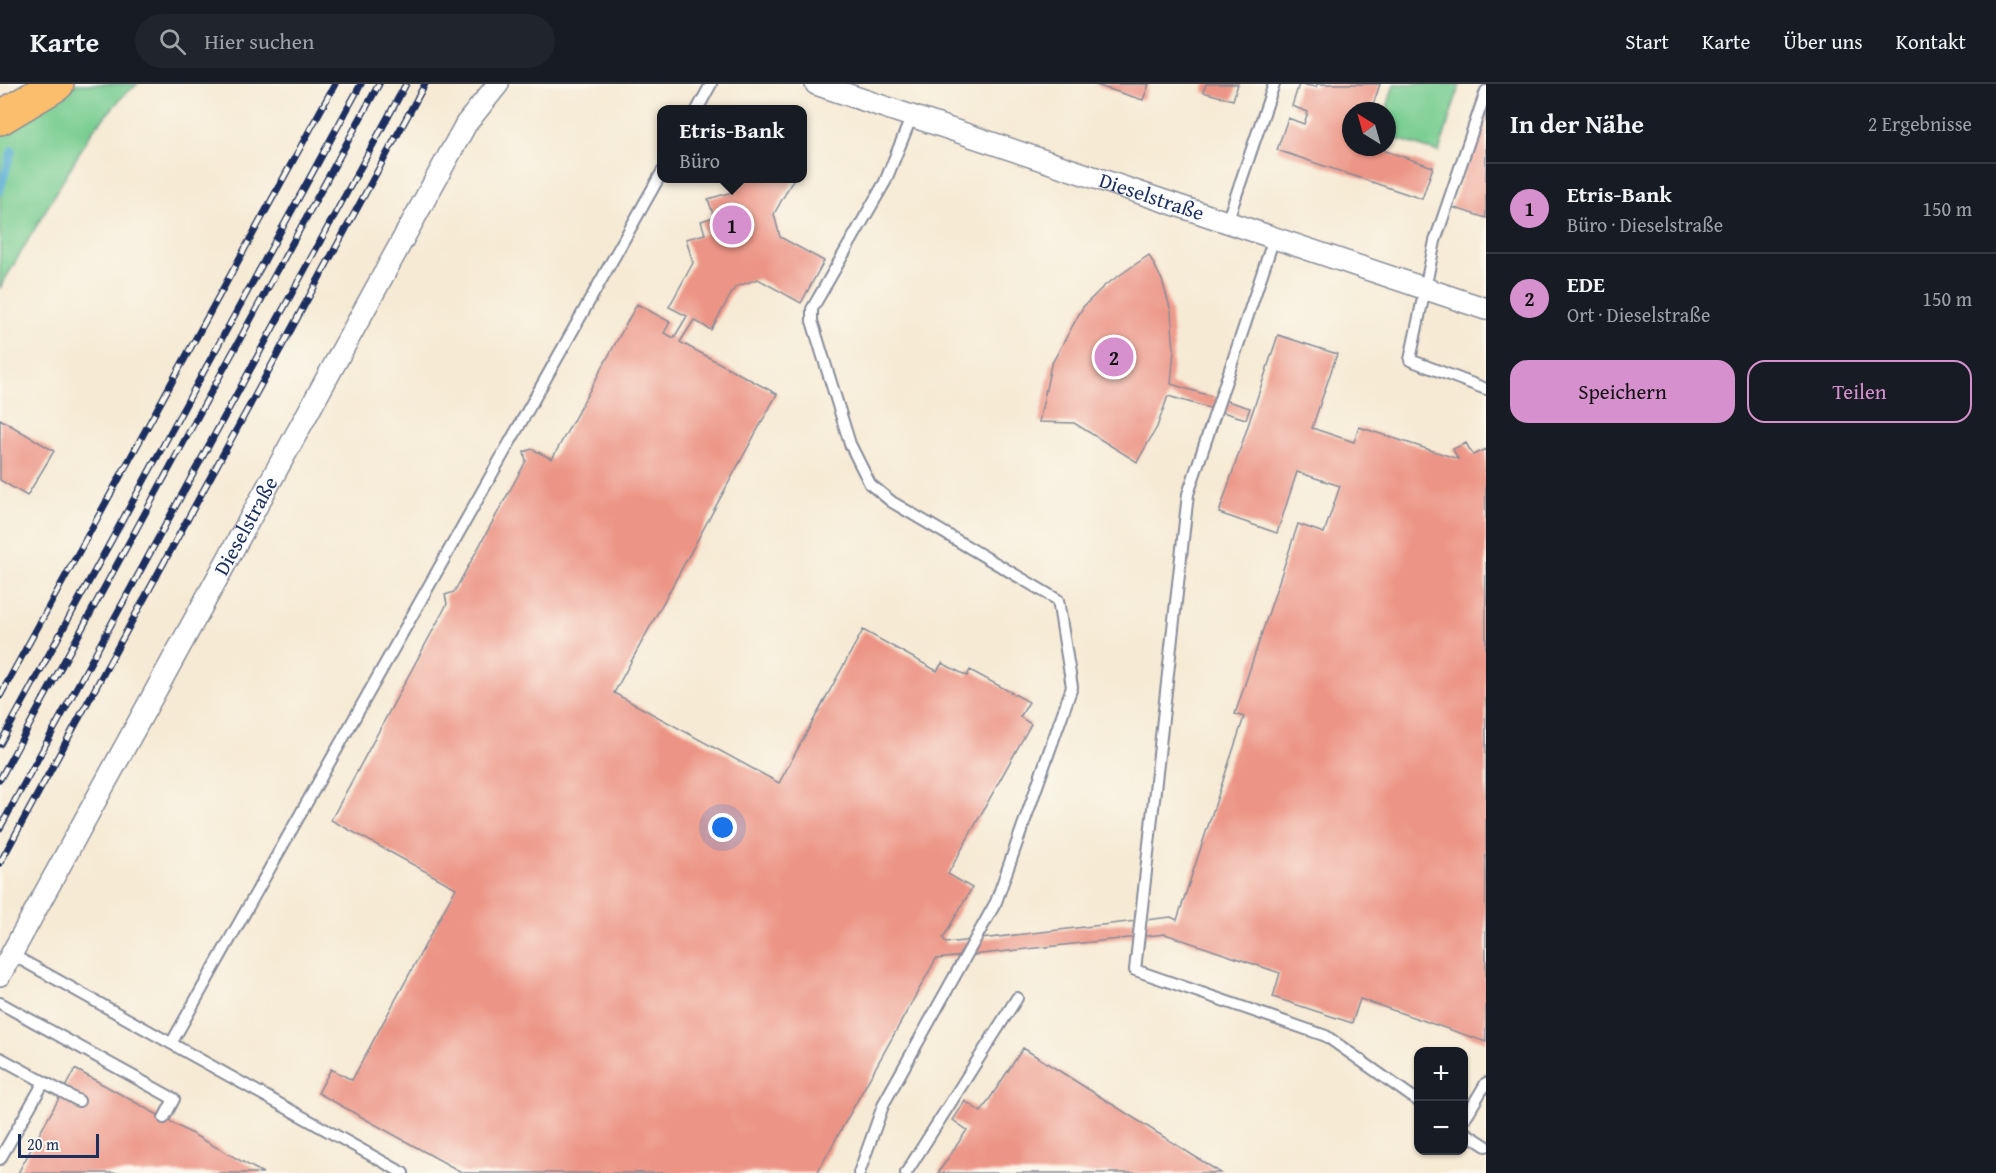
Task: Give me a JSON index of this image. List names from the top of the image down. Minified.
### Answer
{"streets":{"street":["Dieselstraße"]},"scale_bar":"20 m","north":"top left","page":{"header":"Karte","search":"Hier suchen","nav":["Start","Karte","Über uns","Kontakt"],"heading":["In der Nähe","2 Ergebnisse"],"popup":["Etris-Bank","Büro"],"list":[{"mark":"1","name":"Etris-Bank","note":"Büro · Dieselstraße","value":"150 m"},{"mark":"2","name":"EDE","note":"Ort · Dieselstraße","value":"150 m"}],"pins":["1","2"],"buttons":["Speichern","Teilen"],"map_buttons":["+","−"],"scale":"20 m"}}
